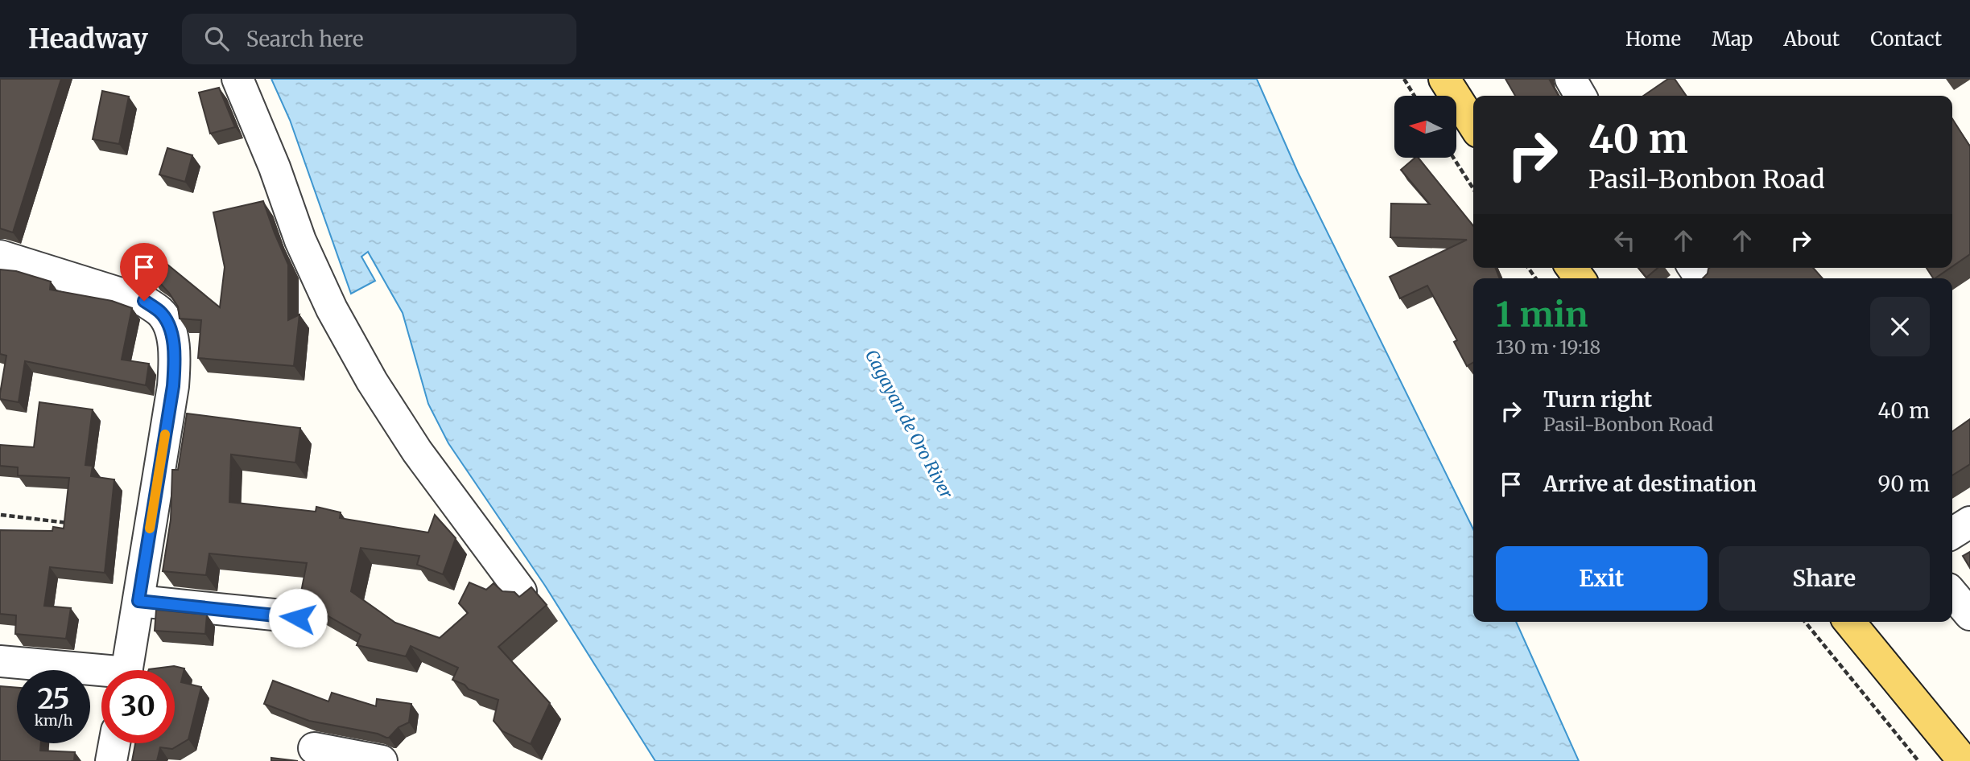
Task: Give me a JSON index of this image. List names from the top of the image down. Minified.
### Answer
{"water":["Cagayan de Oro River"],"north":"left","page":{"header":"Headway","search":"Search here","nav":["Home","Map","About","Contact"],"turn":["40 m","Pasil-Bonbon Road"],"heading":["1 min","130 m · 19:18"],"list":[{"name":"Turn right","note":"Pasil-Bonbon Road","value":"40 m"},{"name":"Arrive at destination","value":"90 m"}],"buttons":["Exit","Share"],"speed":"25 km/h","limit":"30"}}
